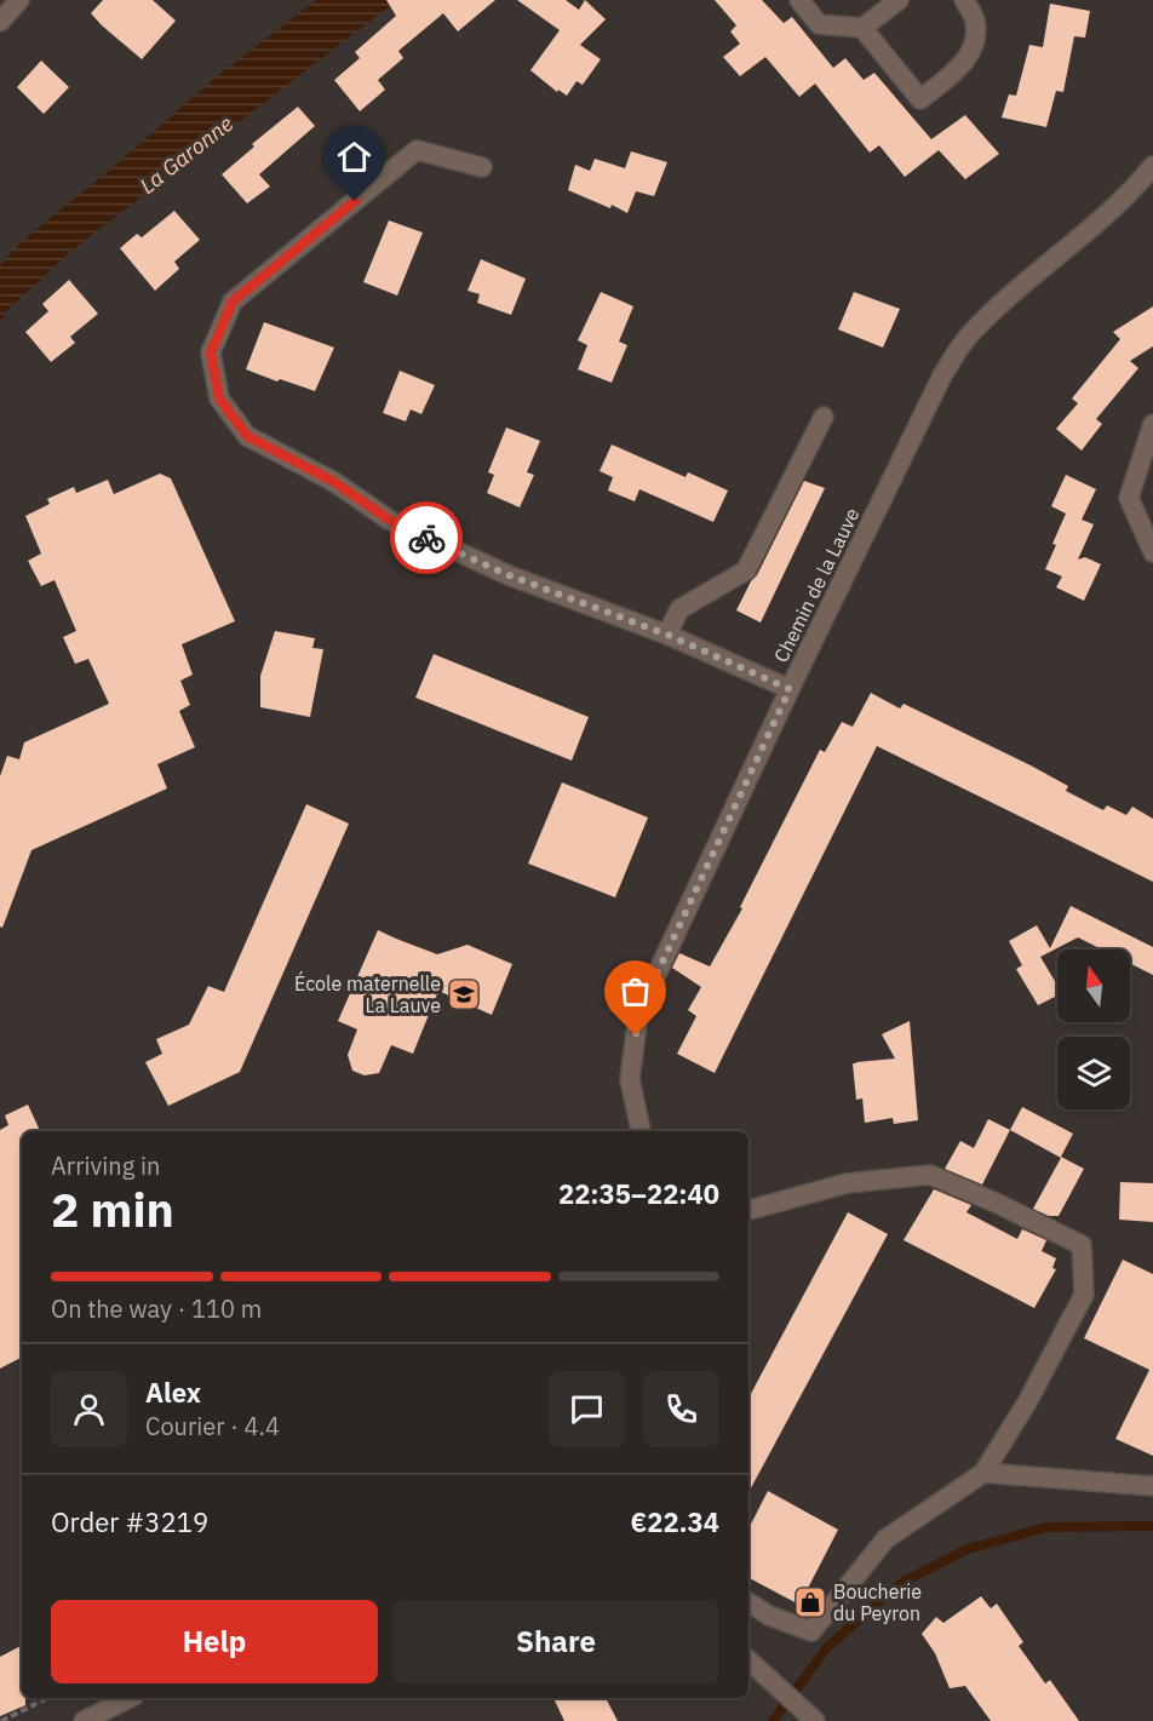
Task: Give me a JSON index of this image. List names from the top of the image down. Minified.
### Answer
{"streets":{"street":["Chemin de la Lauve"]},"water":["La Garonne"],"places":{"school or university":["École maternelle La Lauve"],"shop":["Boucherie du Peyron"]},"north":"top","page":{"heading":["2 min","Arriving in","22:35–22:40"],"panel":["Alex","Courier · 4.4","Order #3219","€22.34"],"bar":"On the way · 110 m","buttons":["Help","Share"]}}
